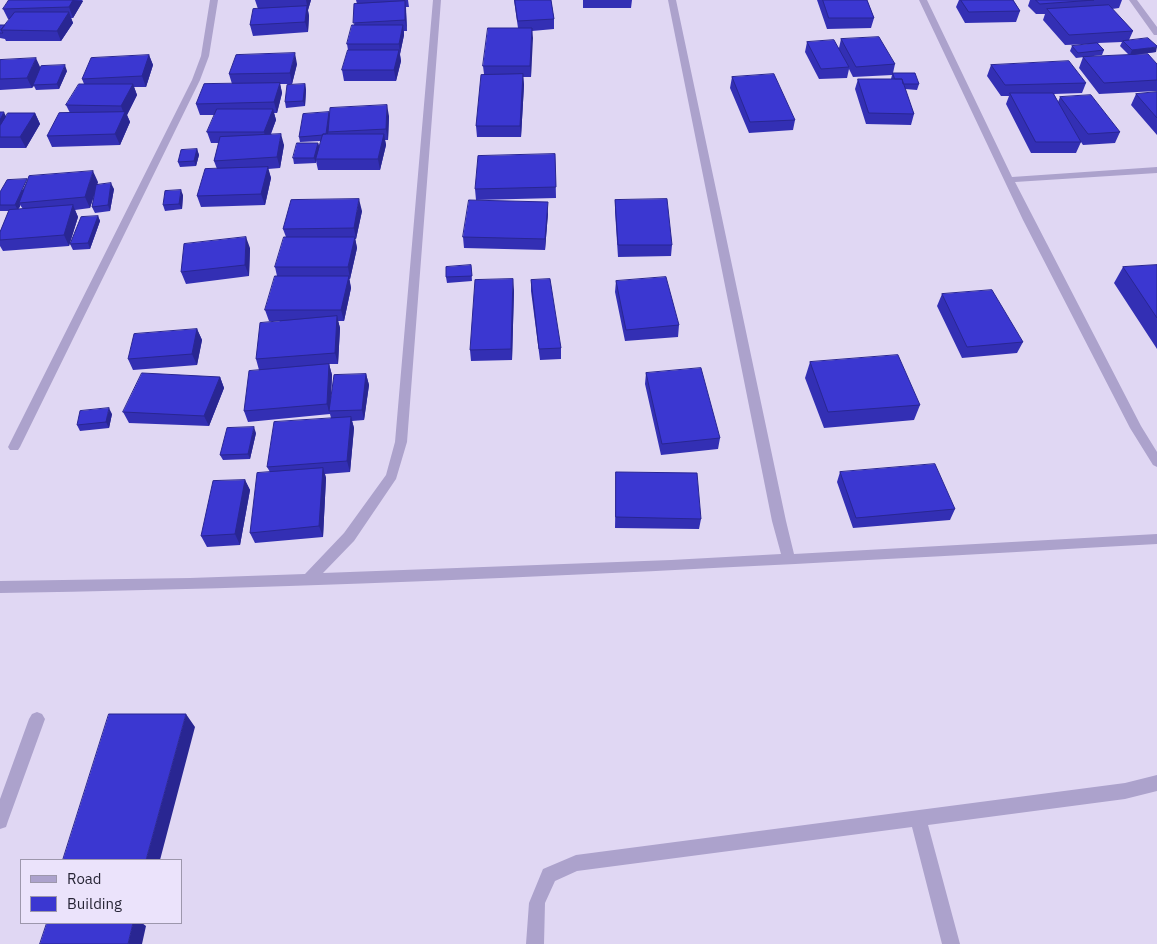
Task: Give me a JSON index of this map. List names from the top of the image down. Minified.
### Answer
{"legend":["Road","Building"]}
